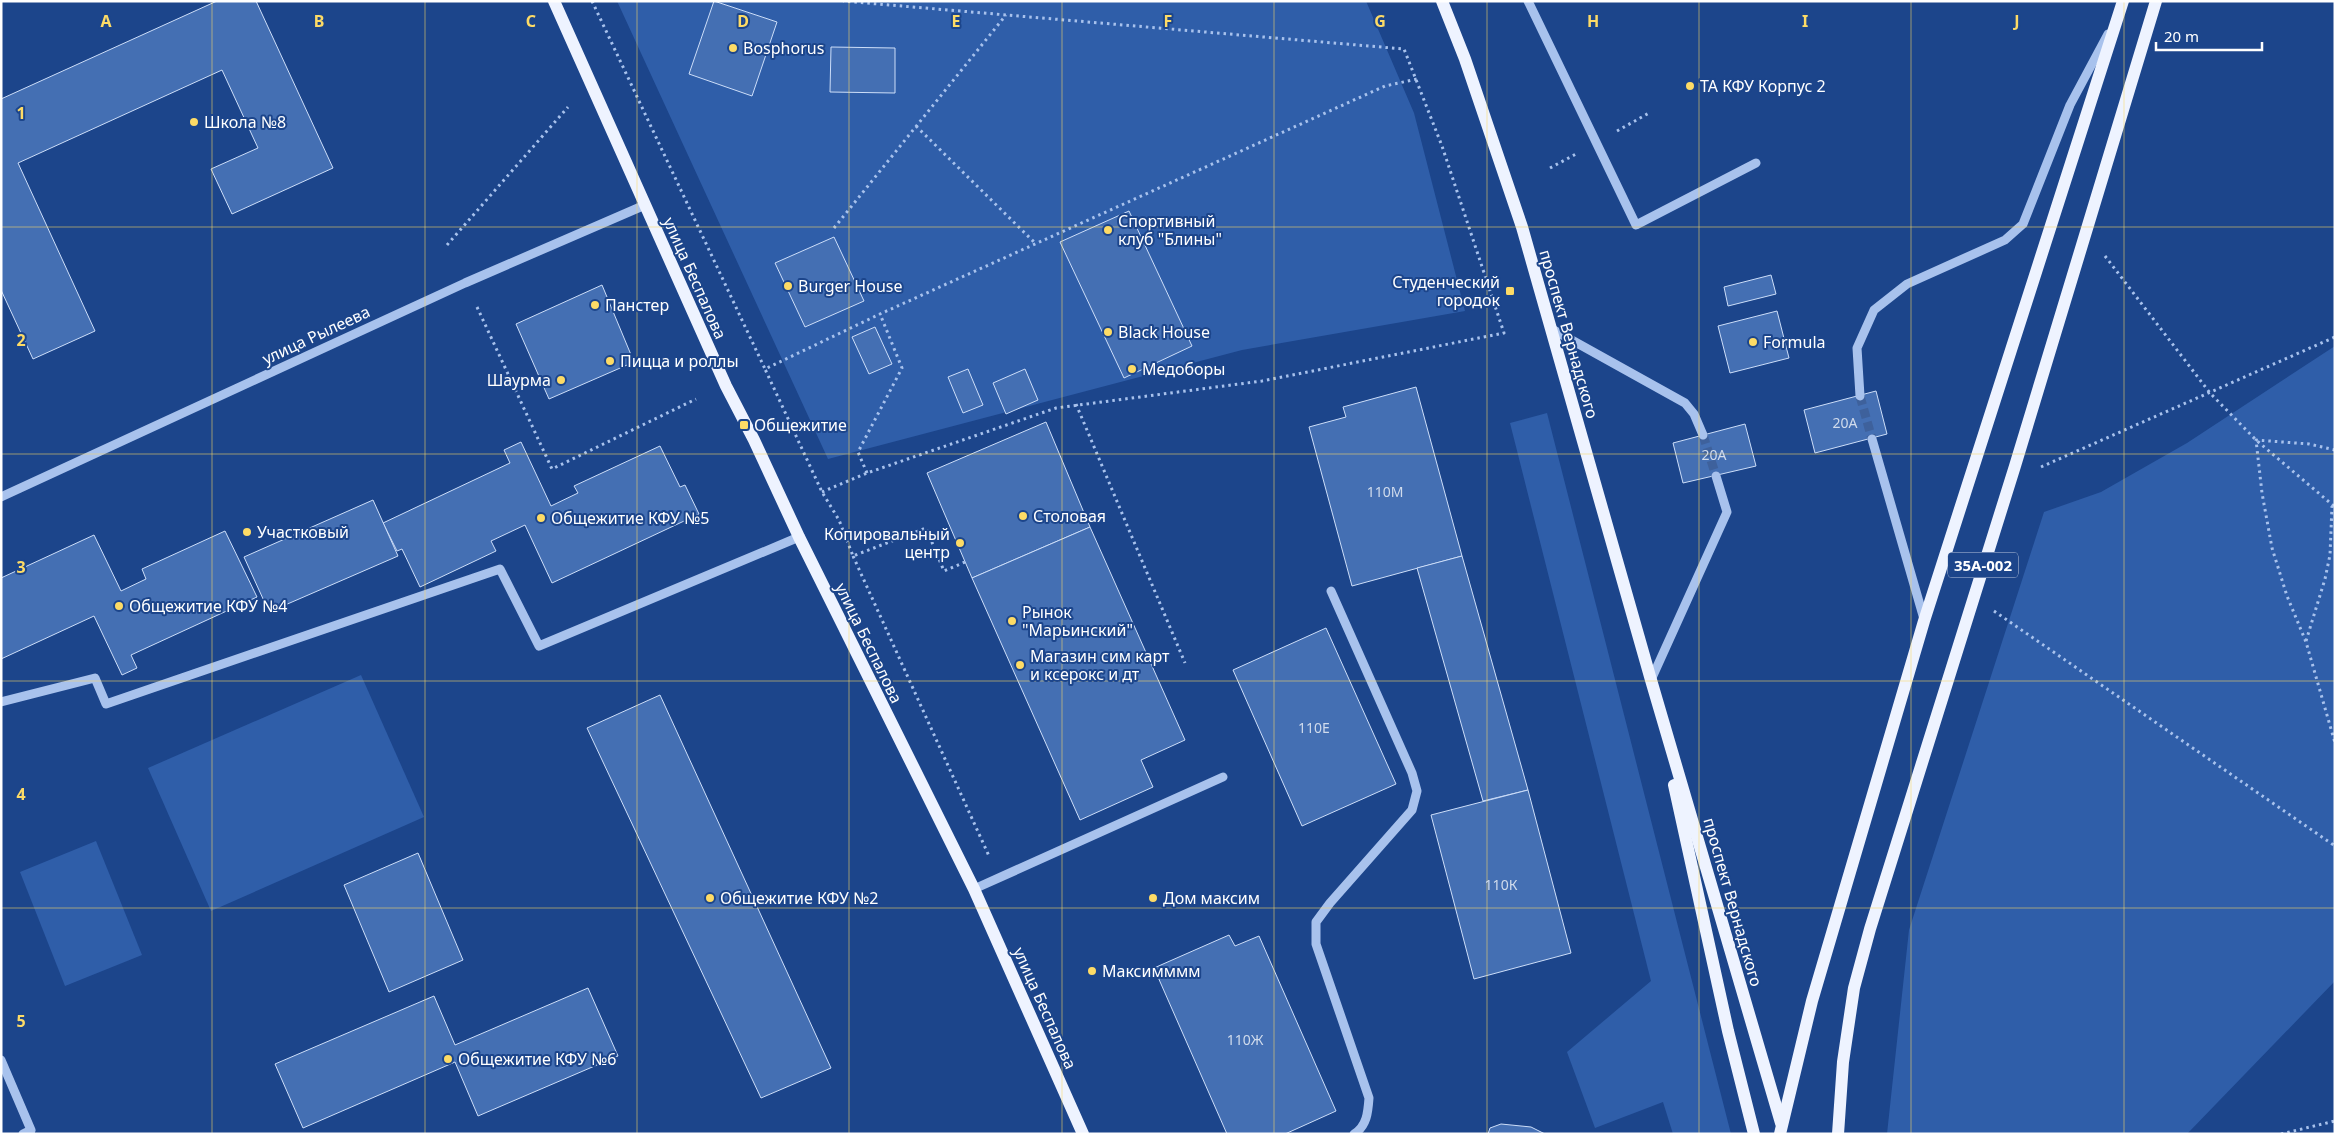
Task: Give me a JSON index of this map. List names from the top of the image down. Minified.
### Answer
{"streets":{"main road":["улица Беспалова","проспект Вернадского","35А-002"],"street":["улица Рылеева"]},"crossings":[["улица Беспалова","улица Рылеева"]],"places":{"other":["Bosphorus","ТА КФУ Корпус 2","Школа №8","Спортивный клуб \"Блины\"","Burger House","Панстер","Black House","Formula","Пицца и роллы","Медоборы","Шаурма","Столовая","Общежитие КФУ №5","Участковый","Копировальный центр","Общежитие КФУ №4","Рынок \"Марьинский\"","Магазин сим карт и ксерокс и дт","Общежитие КФУ №2","Дом максим","Максимммм","Общежитие КФУ №6"],"transit":["Студенческий городок","Общежитие"]},"house_numbers":["20А","20А","110М","110Е","110К","110Ж"],"scale_bar":"20 m","grid":{"columns":["A","B","C","D","E","F","G","H","I","J"],"rows":["1","2","3","4","5"]}}
